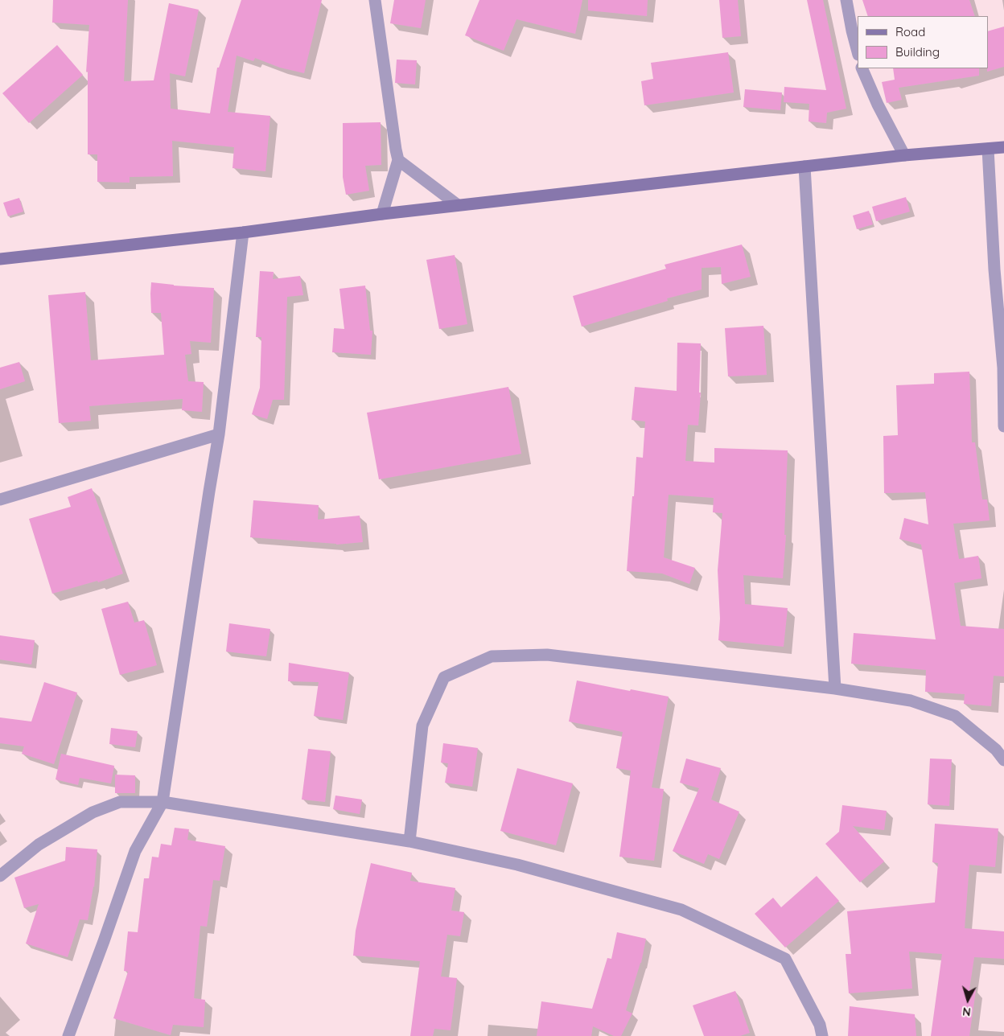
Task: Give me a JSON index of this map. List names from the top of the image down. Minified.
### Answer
{"legend":["Road","Building"],"north":"bottom"}
